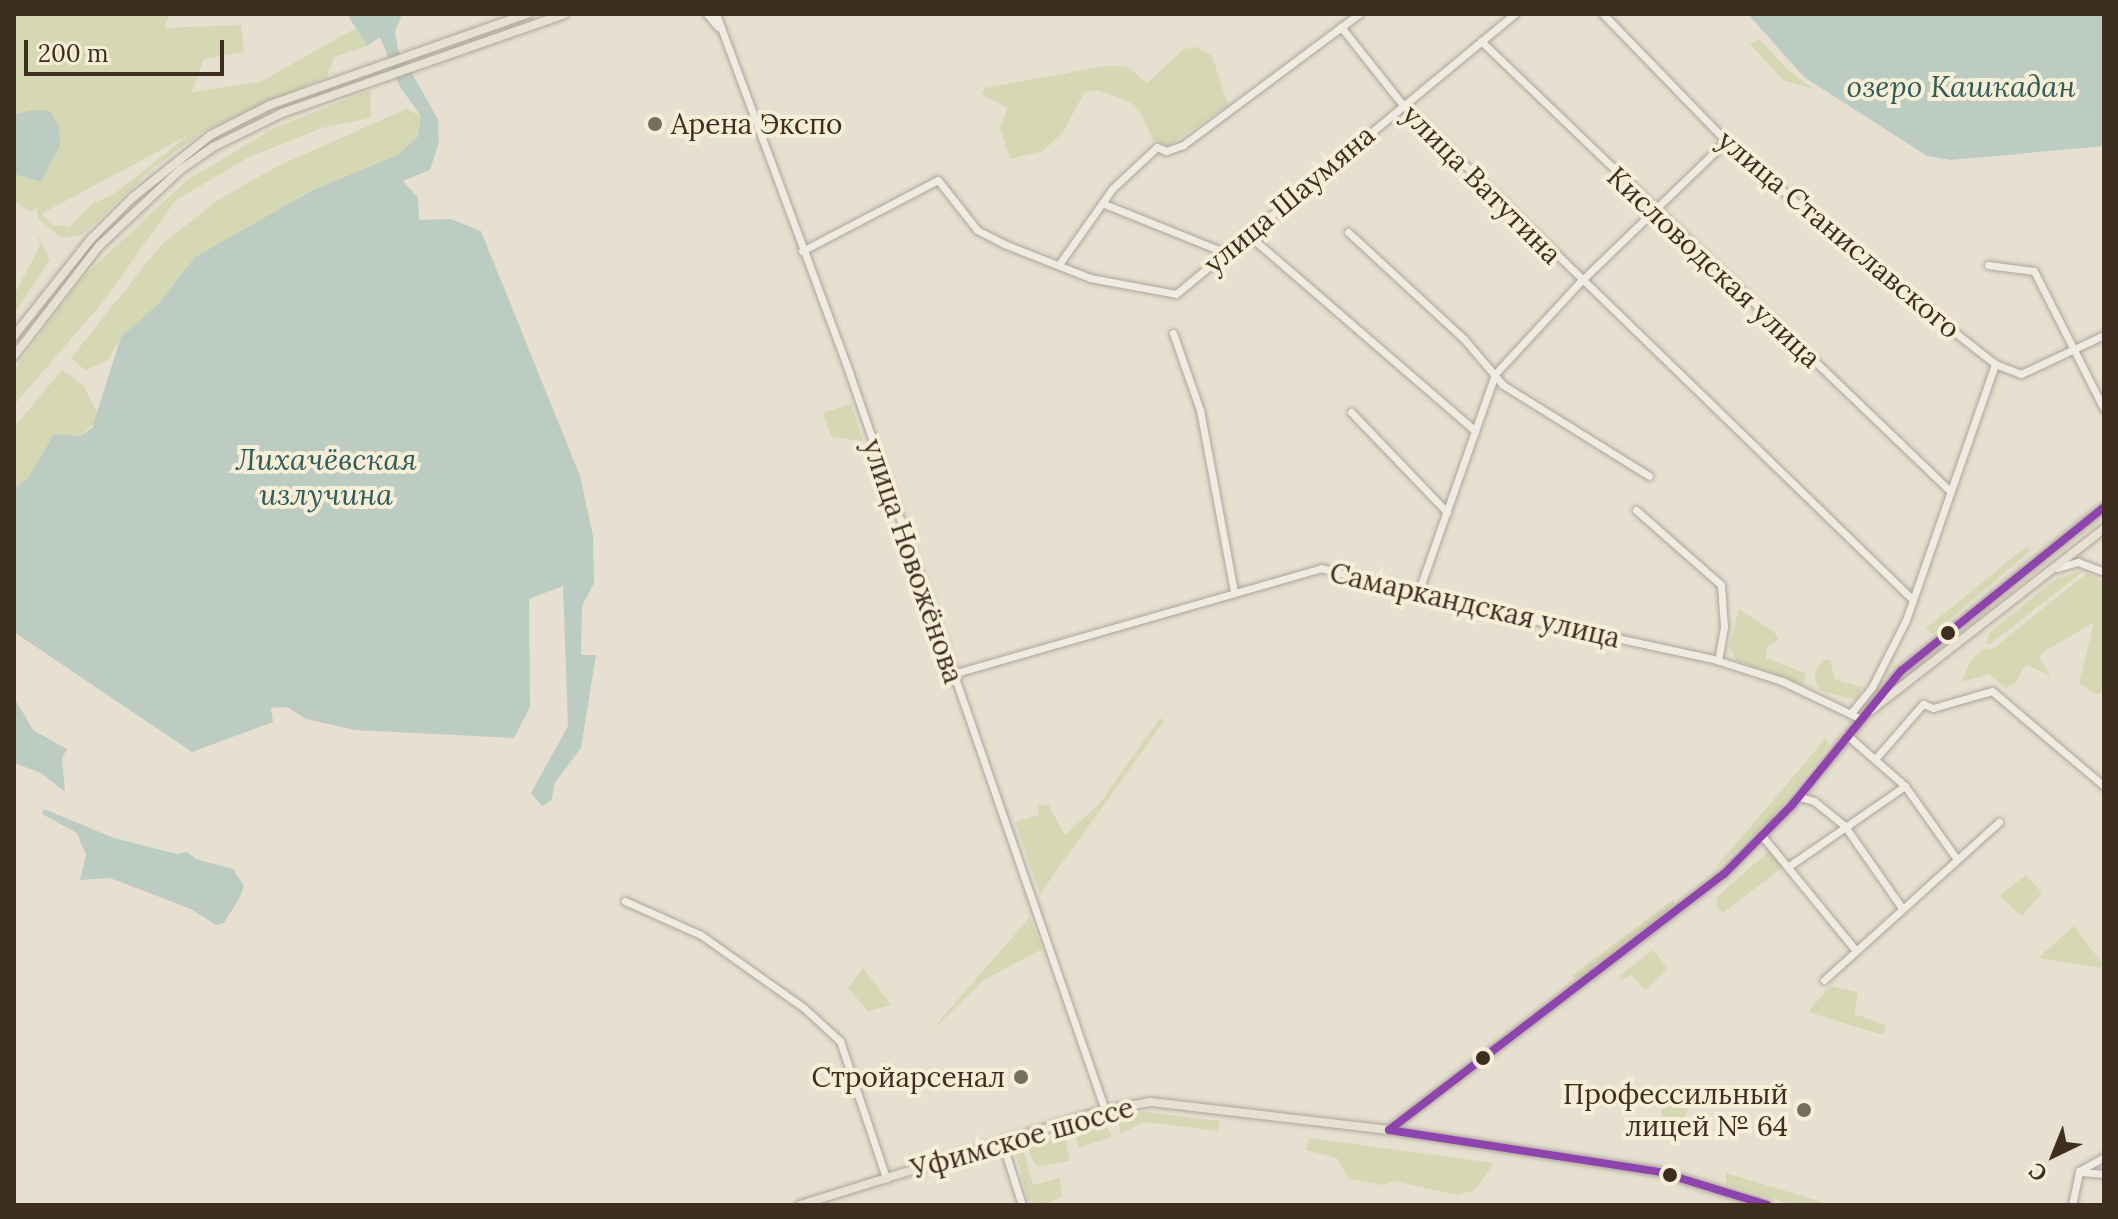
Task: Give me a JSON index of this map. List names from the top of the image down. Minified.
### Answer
{"streets":{"main road":["Уфимское шоссе"],"street":["улица Ватутина","улица Шаумяна","улица Станиславского","Кисловодская улица","улица Новожёнова","Самаркандская улица"]},"crossings":[["улица Ватутина","улица Шаумяна"],["улица Шаумяна","Кисловодская улица"],["улица Новожёнова","Самаркандская улица"],["улица Новожёнова","Уфимское шоссе"]],"water":["озеро Кашкадан","Лихачёвская излучина"],"places":["Арена Экспо","Стройарсенал","Профессильный лицей № 64"],"scale_bar":"200 m","north":"bottom left"}
